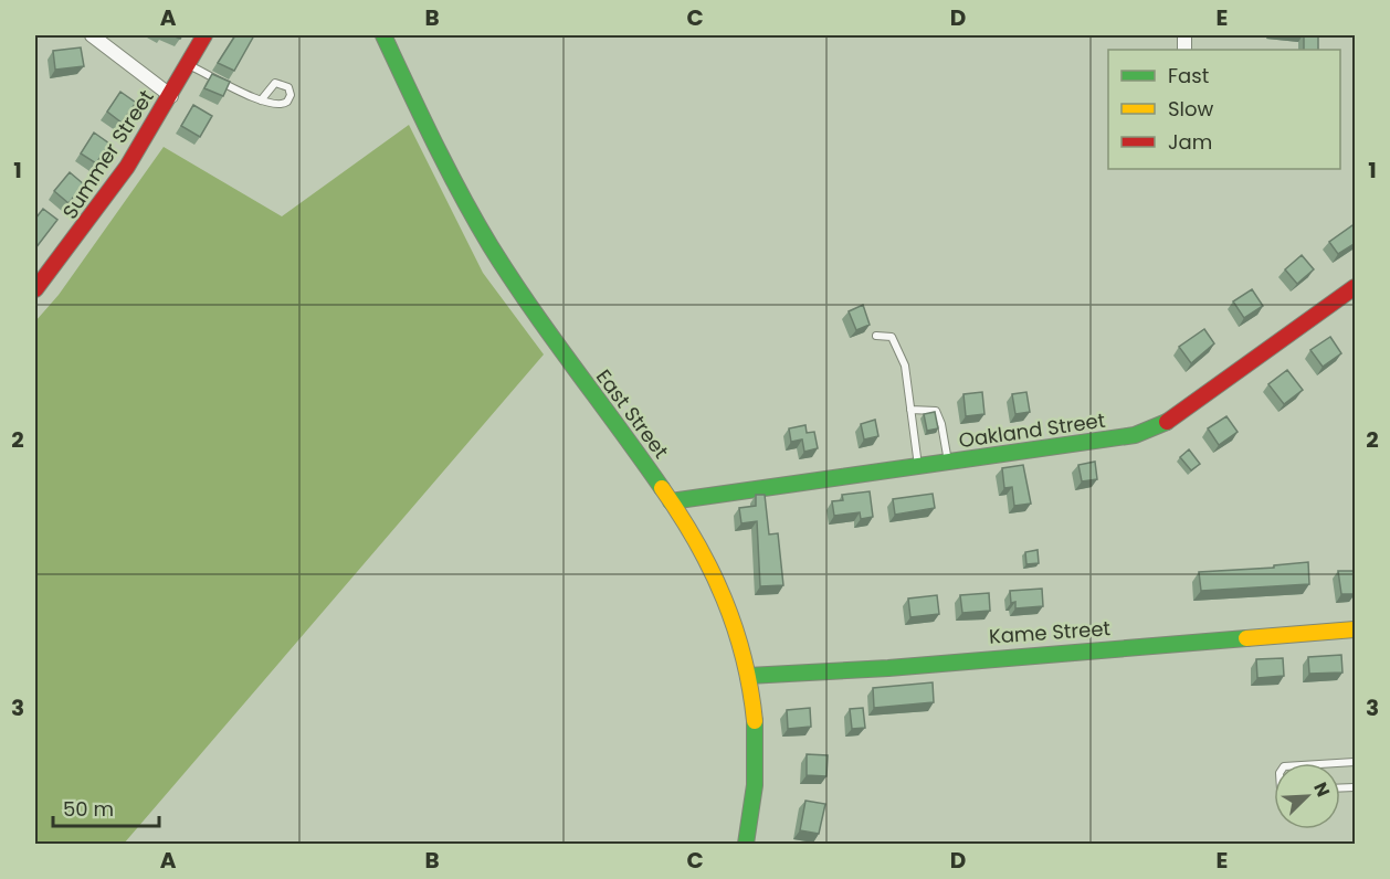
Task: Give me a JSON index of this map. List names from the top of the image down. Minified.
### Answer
{"streets":{"street":["Summer Street","East Street","Oakland Street","Kame Street"]},"crossings":[["East Street","Oakland Street"],["East Street","Kame Street"]],"legend":["Fast","Slow","Jam"],"scale_bar":"50 m","north":"top right","grid":{"columns":["A","B","C","D","E"],"rows":["1","2","3"]}}
